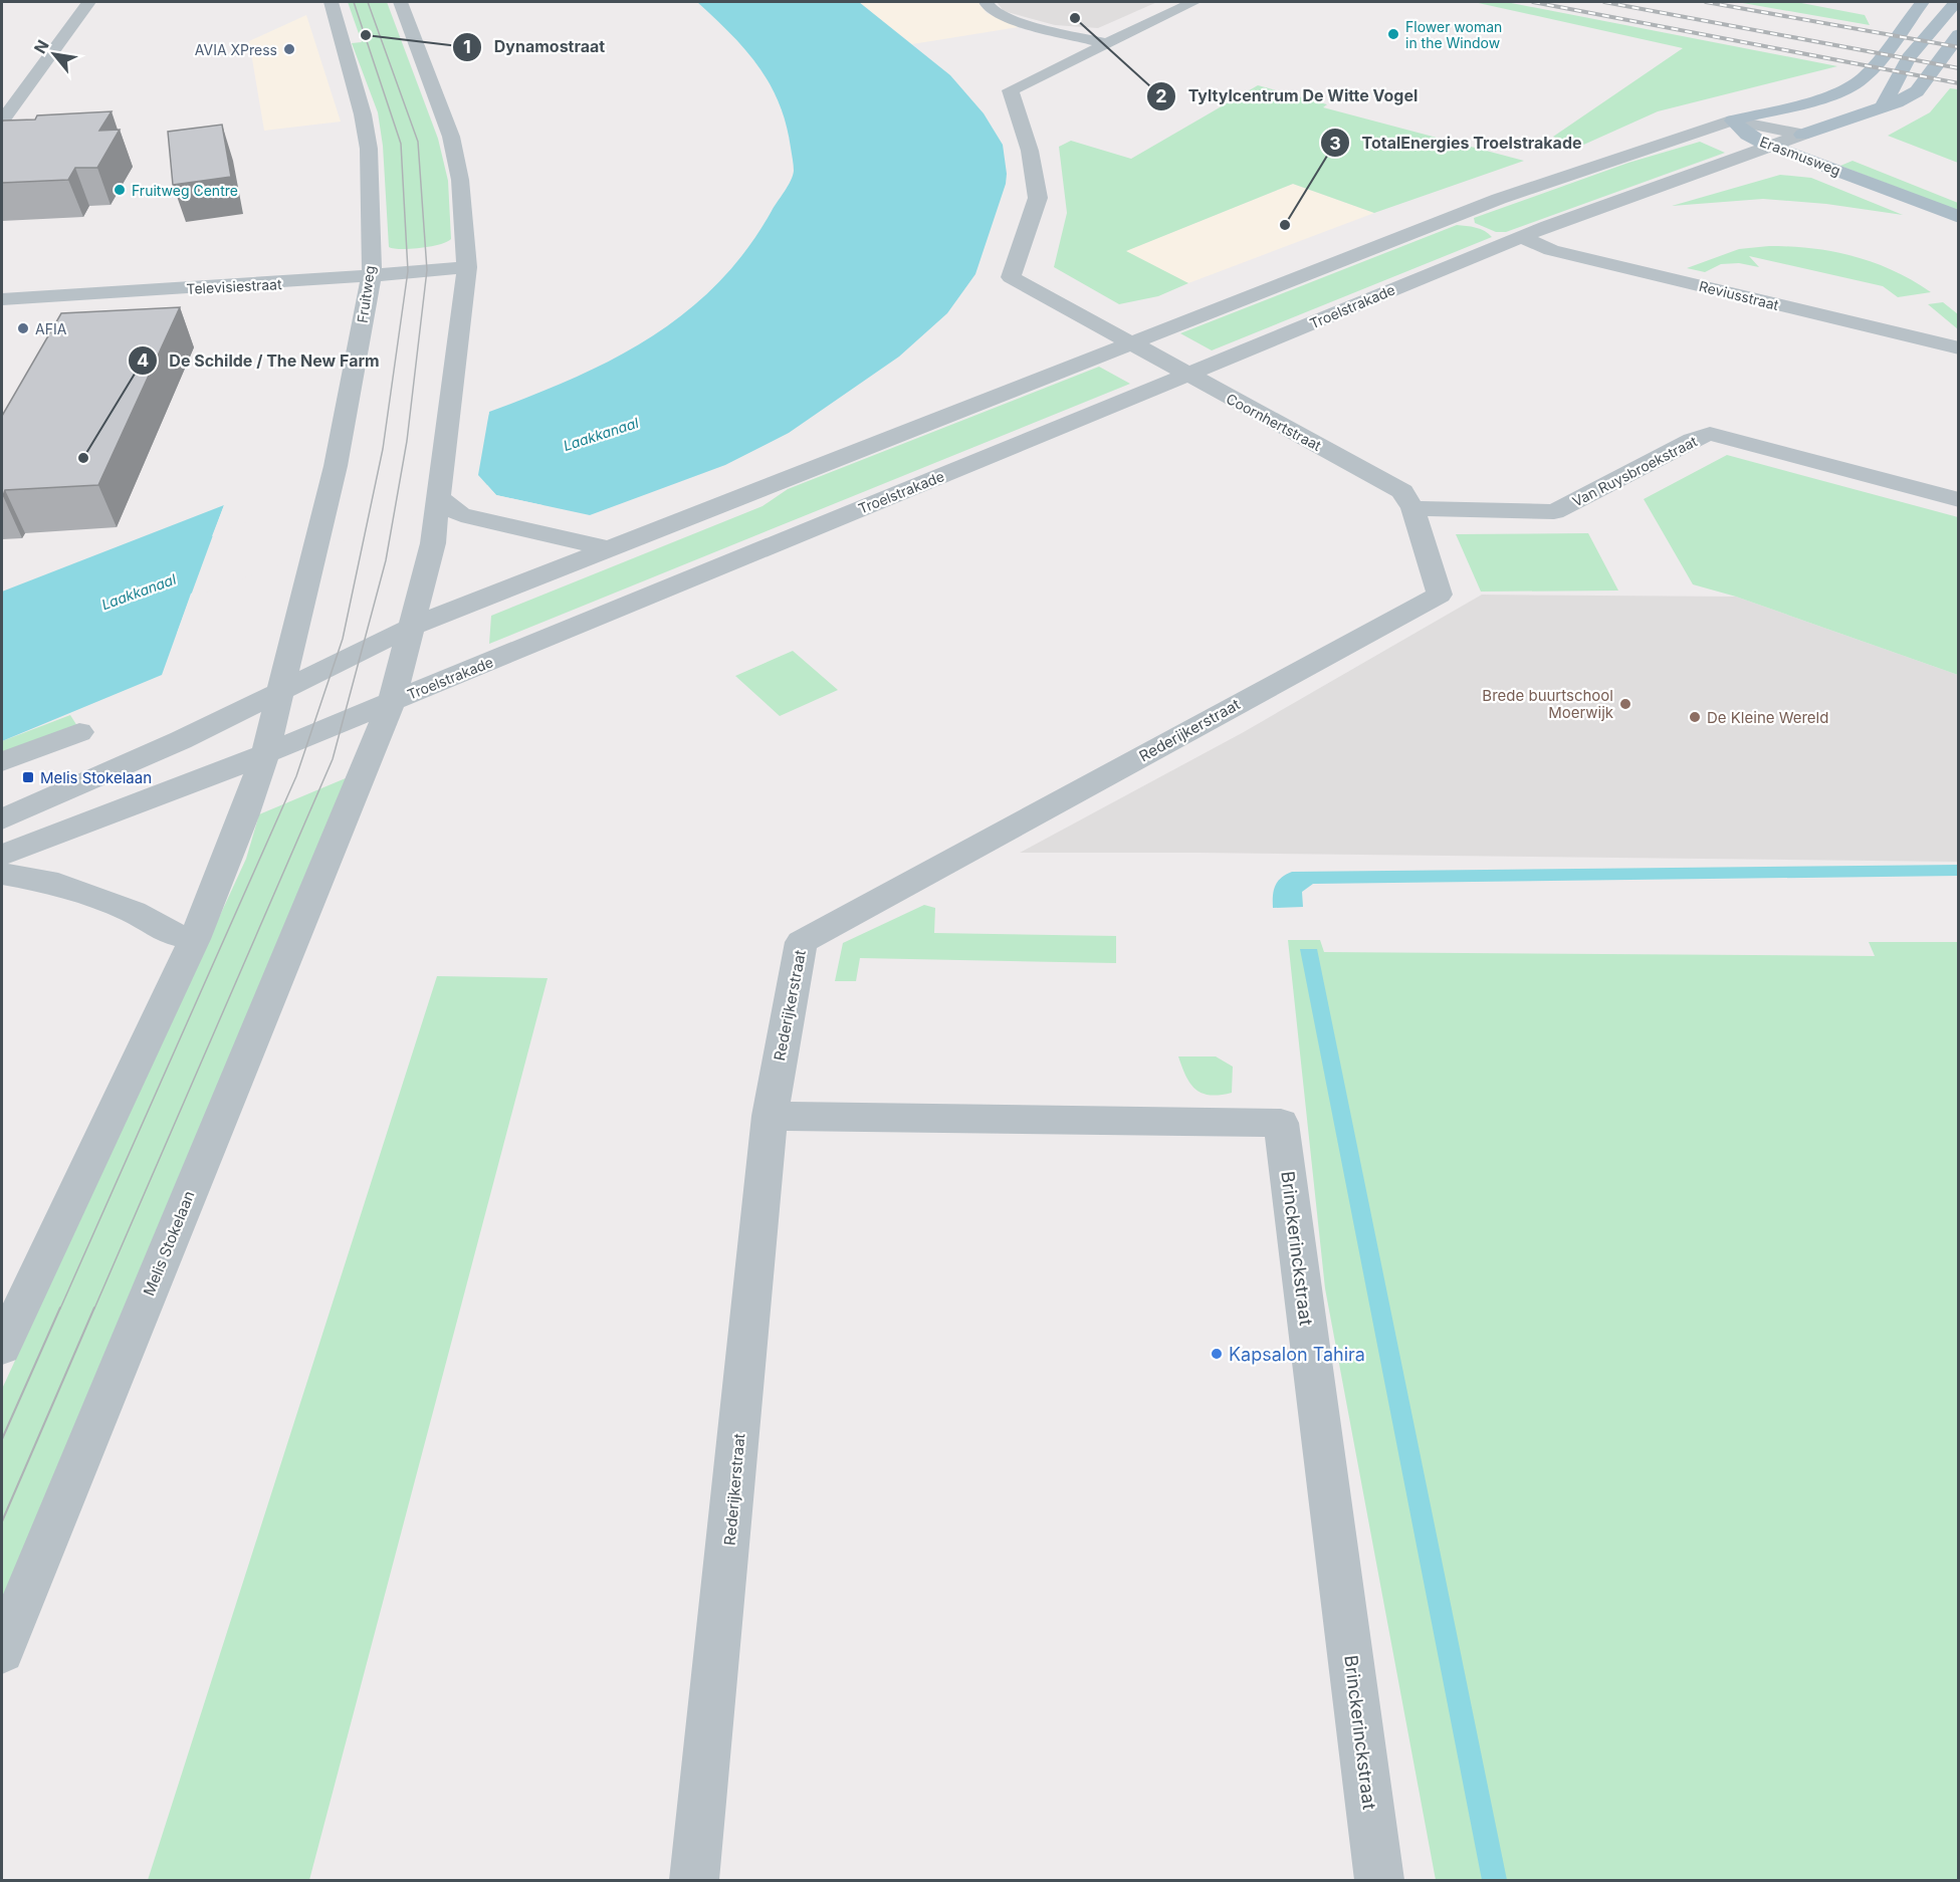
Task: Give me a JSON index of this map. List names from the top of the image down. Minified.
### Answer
{"streets":{"main road":["Erasmusweg"],"street":["Televisiestraat","Fruitweg","Reviusstraat","Troelstrakade","Coornhertstraat","Van Ruysbroekstraat","Rederijkerstraat","Melis Stokelaan","Brinckerinckstraat"]},"crossings":[["Erasmusweg","Troelstrakade"],["Televisiestraat","Fruitweg"],["Fruitweg","Troelstrakade"],["Reviusstraat","Troelstrakade"],["Troelstrakade","Coornhertstraat"],["Troelstrakade","Melis Stokelaan"],["Coornhertstraat","Van Ruysbroekstraat"],["Coornhertstraat","Rederijkerstraat"],["Van Ruysbroekstraat","Rederijkerstraat"],["Rederijkerstraat","Brinckerinckstraat"]],"water":["Laakkanaal"],"places":{"other":["Tyltylcentrum De Witte Vogel","Flower woman in the Window","Dynamostraat","AVIA XPress","Fruitweg Centre","TotalEnergies Troelstrakade","AFIA","De Schilde / The New Farm","Brede buurtschool Moerwijk","De Kleine Wereld","Kapsalon Tahira"],"transit":["Melis Stokelaan"]},"north":"top left"}
